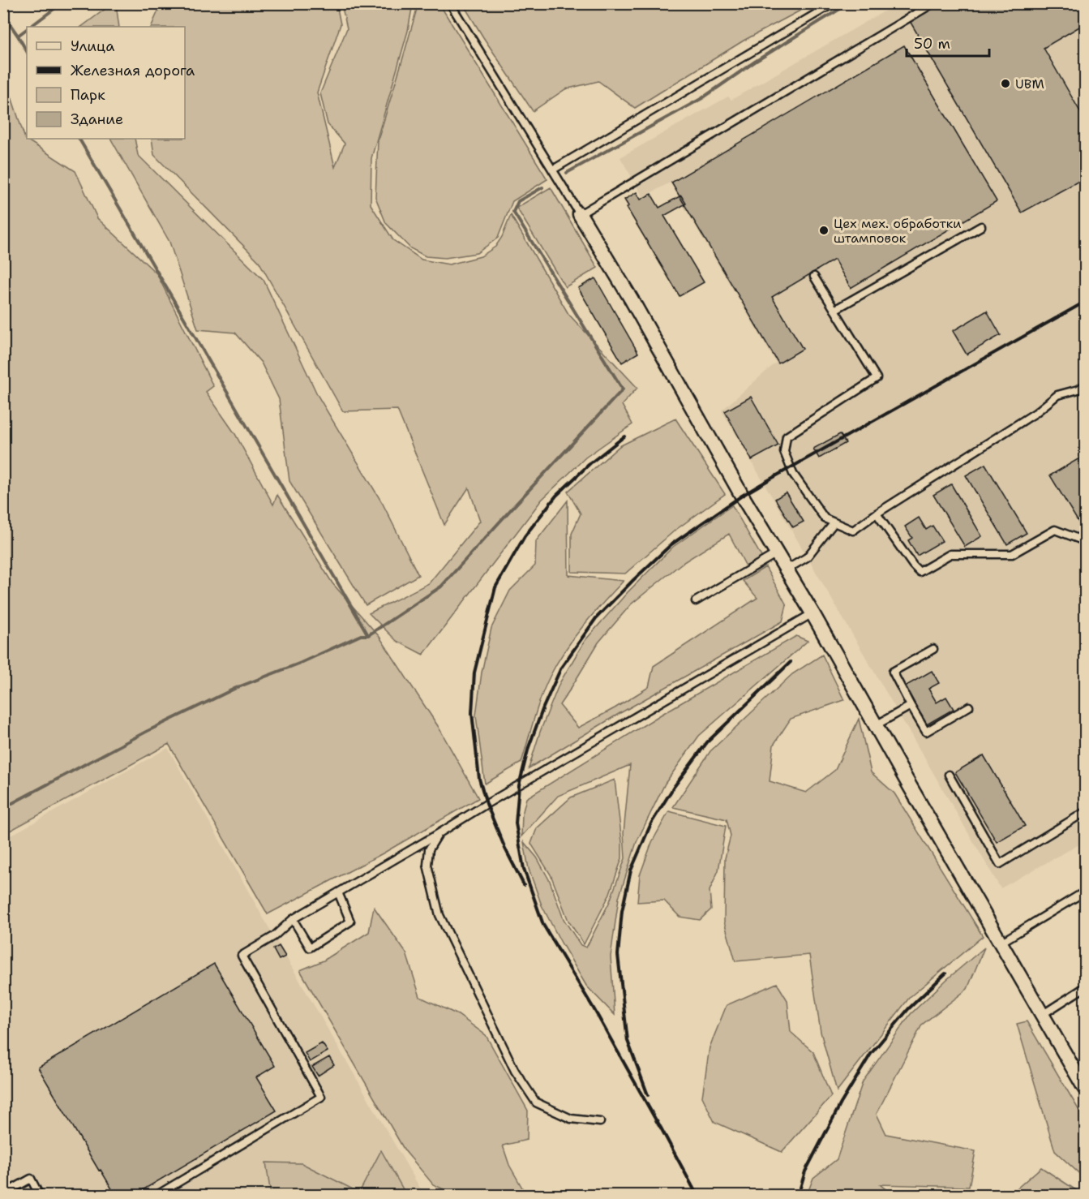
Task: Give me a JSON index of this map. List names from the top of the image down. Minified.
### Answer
{"places":["UBM","Цех мех. обработки штамповок"],"legend":["Улица","Железная дорога","Парк","Здание"],"scale_bar":"50 m"}
